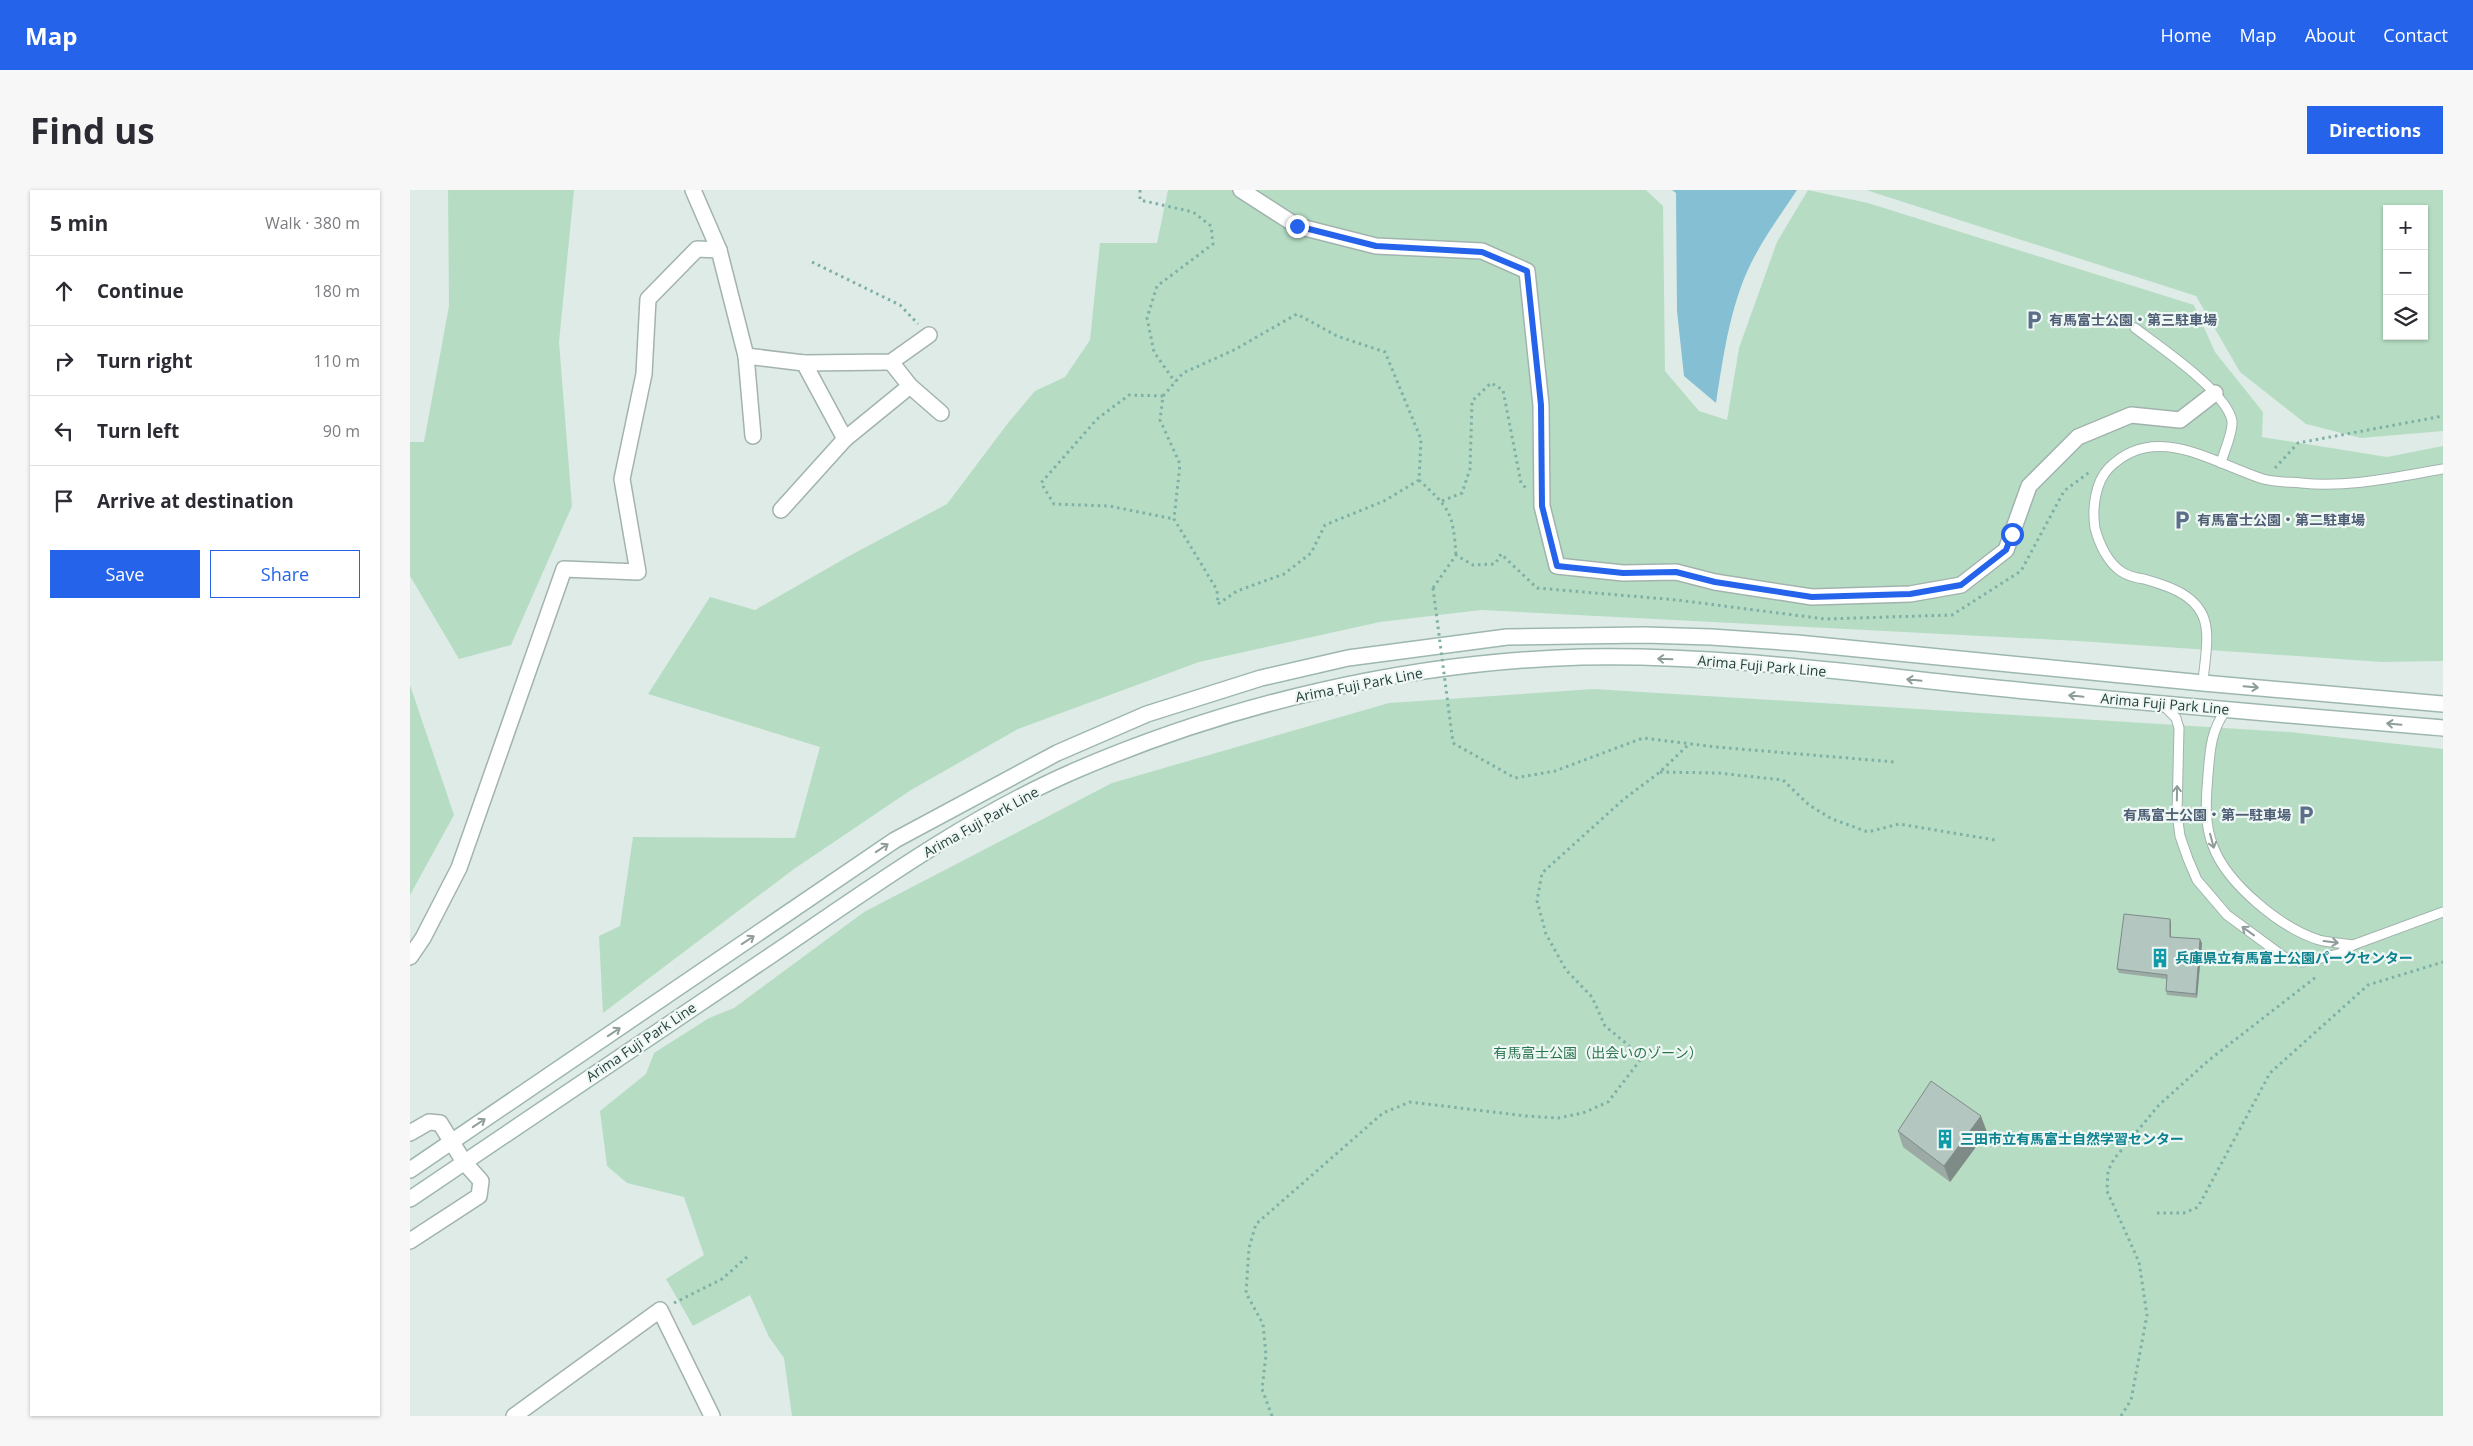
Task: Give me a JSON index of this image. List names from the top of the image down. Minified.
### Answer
{"streets":{"main road":["Arima Fuji Park Line"]},"parks":["有馬富士公園（出会いのゾーン）"],"places":{"parking":["有馬富士公園・第三駐車場","有馬富士公園・第二駐車場","有馬富士公園・第一駐車場"],"building":["兵庫県立有馬富士公園パークセンター","三田市立有馬富士自然学習センター"]},"page":{"header":"Map","nav":["Home","Map","About","Contact"],"buttons":["Directions",["Save","Share"]],"title":"Find us","heading":["5 min","Walk · 380 m"],"map_buttons":["+","−"],"list":[["Continue","180 m"],["Turn right","110 m"],["Turn left","90 m"],"Arrive at destination"]}}
